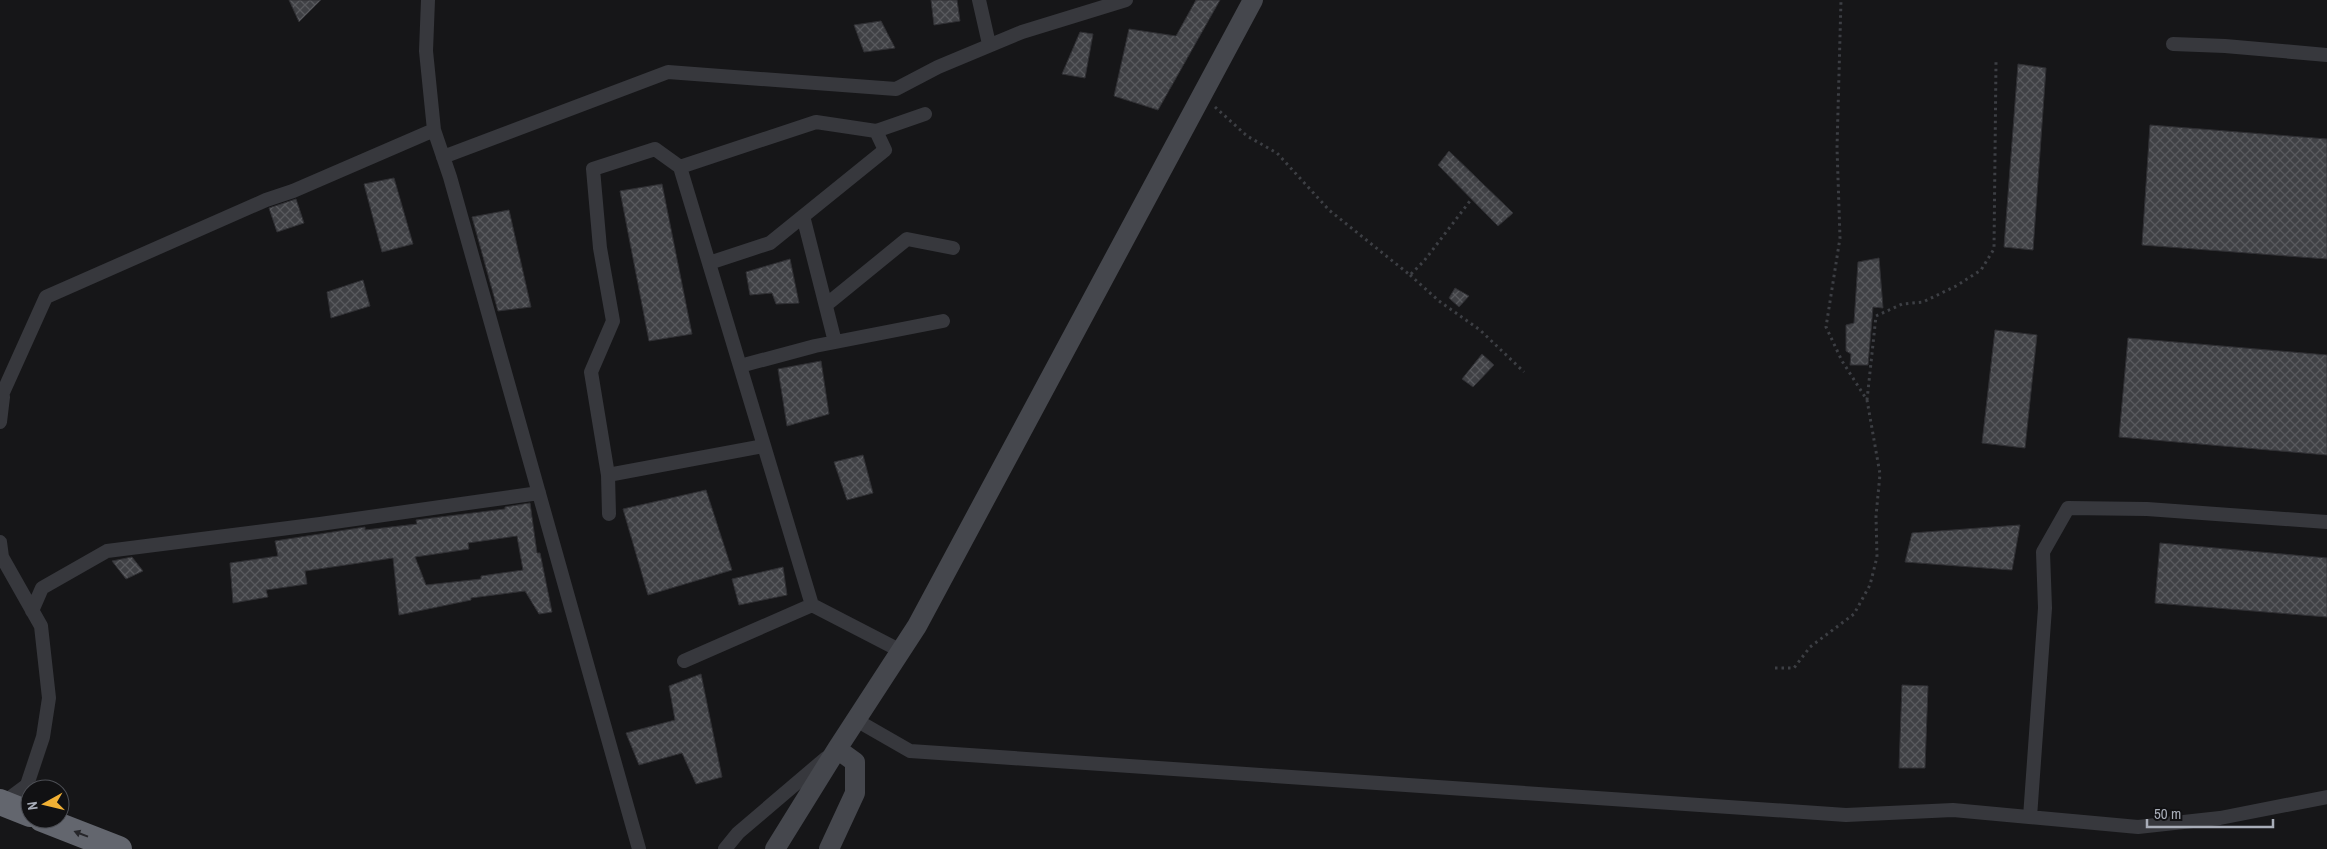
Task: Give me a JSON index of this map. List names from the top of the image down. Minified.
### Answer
{"scale_bar":"50 m","north":"left"}
